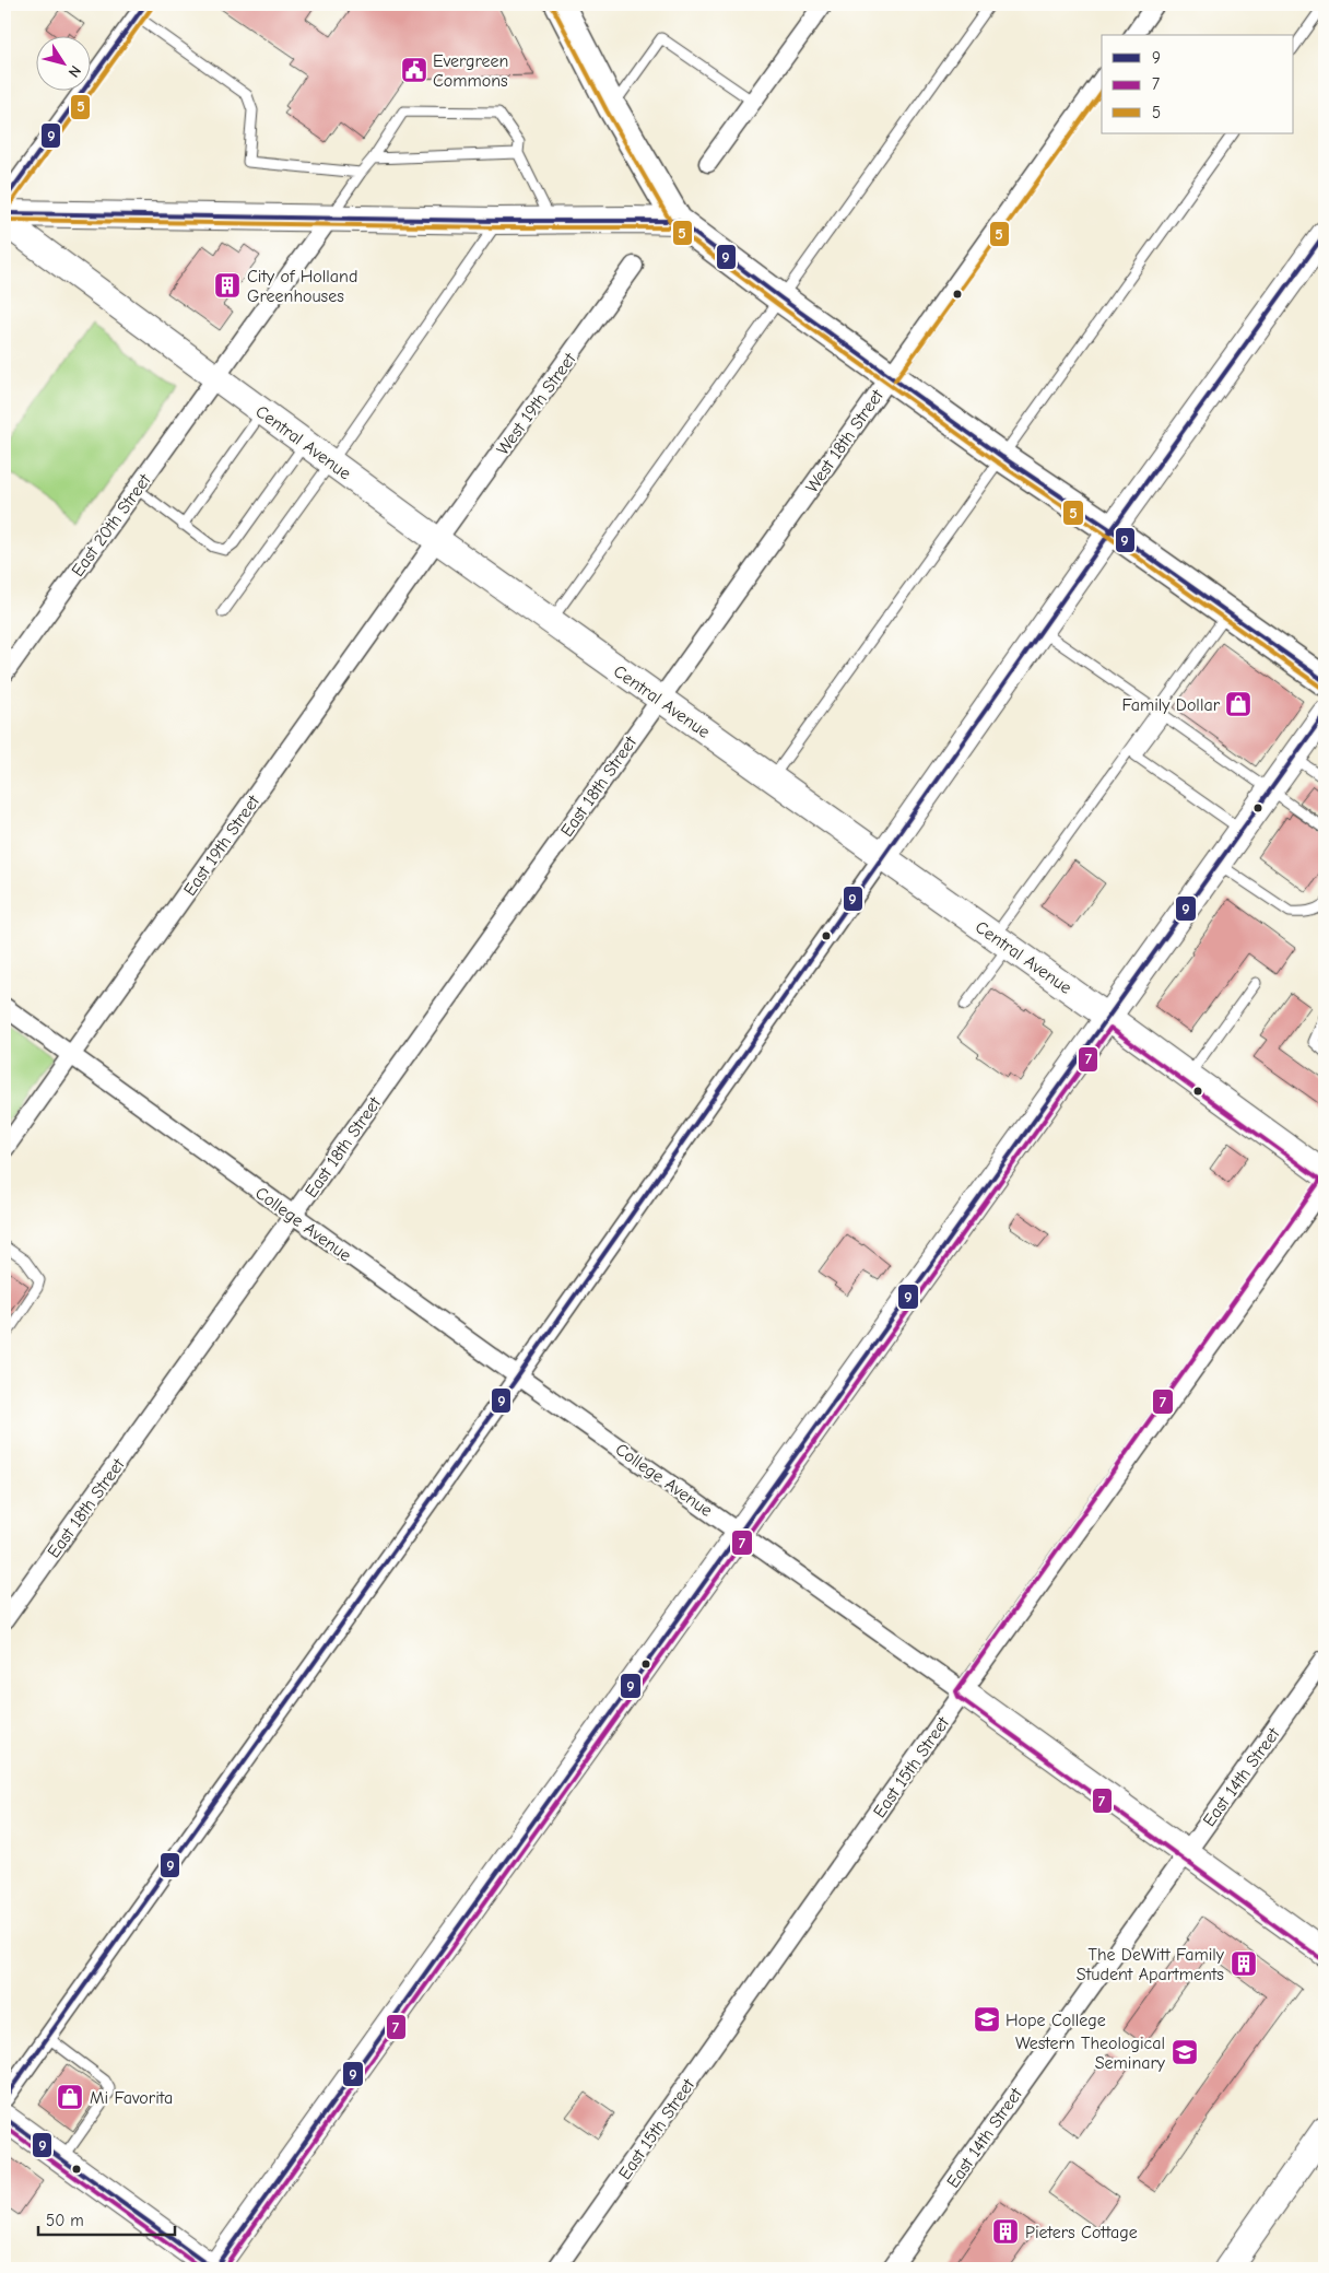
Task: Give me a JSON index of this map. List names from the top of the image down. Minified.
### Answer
{"streets":{"street":["West 19th Street","West 18th Street","Central Avenue","East 20th Street","East 18th Street","East 19th Street","College Avenue","East 15th Street","East 14th Street"]},"crossings":[["West 19th Street","Central Avenue"],["West 19th Street","East 19th Street"],["West 18th Street","Central Avenue"],["West 18th Street","East 18th Street"],["Central Avenue","East 20th Street"],["Central Avenue","East 18th Street"],["Central Avenue","East 19th Street"],["East 18th Street","College Avenue"],["East 19th Street","College Avenue"],["College Avenue","East 15th Street"],["College Avenue","East 14th Street"]],"places":{"public building":["Evergreen Commons"],"building":["City of Holland Greenhouses","The DeWitt Family Student Apartments","Pieters Cottage"],"shop":["Family Dollar","Mi Favorita"],"school or university":["Hope College","Western Theological Seminary"]},"lines":["transit line 9","transit line 5","transit line 7"],"legend":["9","7","5"],"scale_bar":"50 m","north":"bottom right"}
